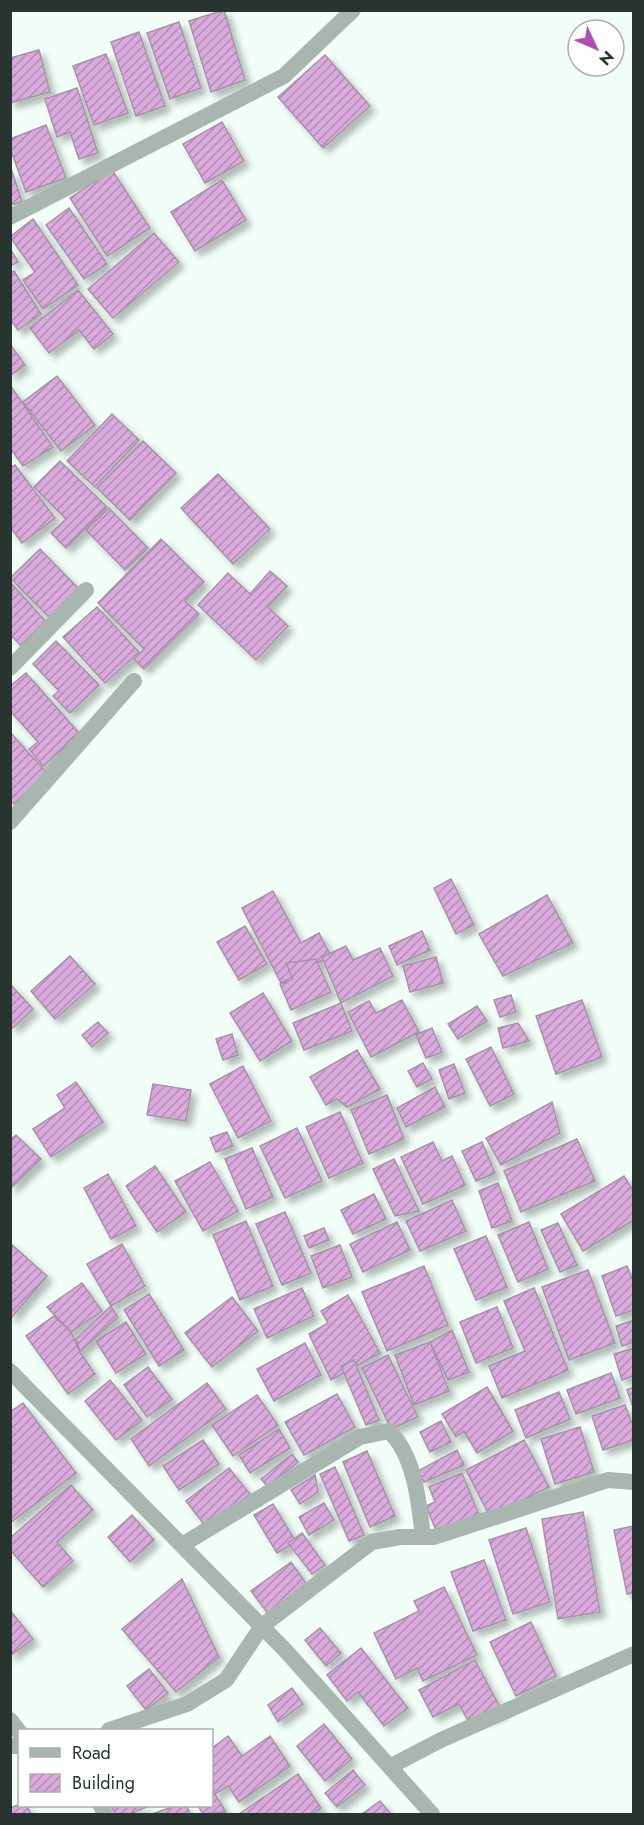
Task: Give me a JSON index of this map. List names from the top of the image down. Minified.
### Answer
{"legend":["Road","Building"],"north":"bottom right"}
